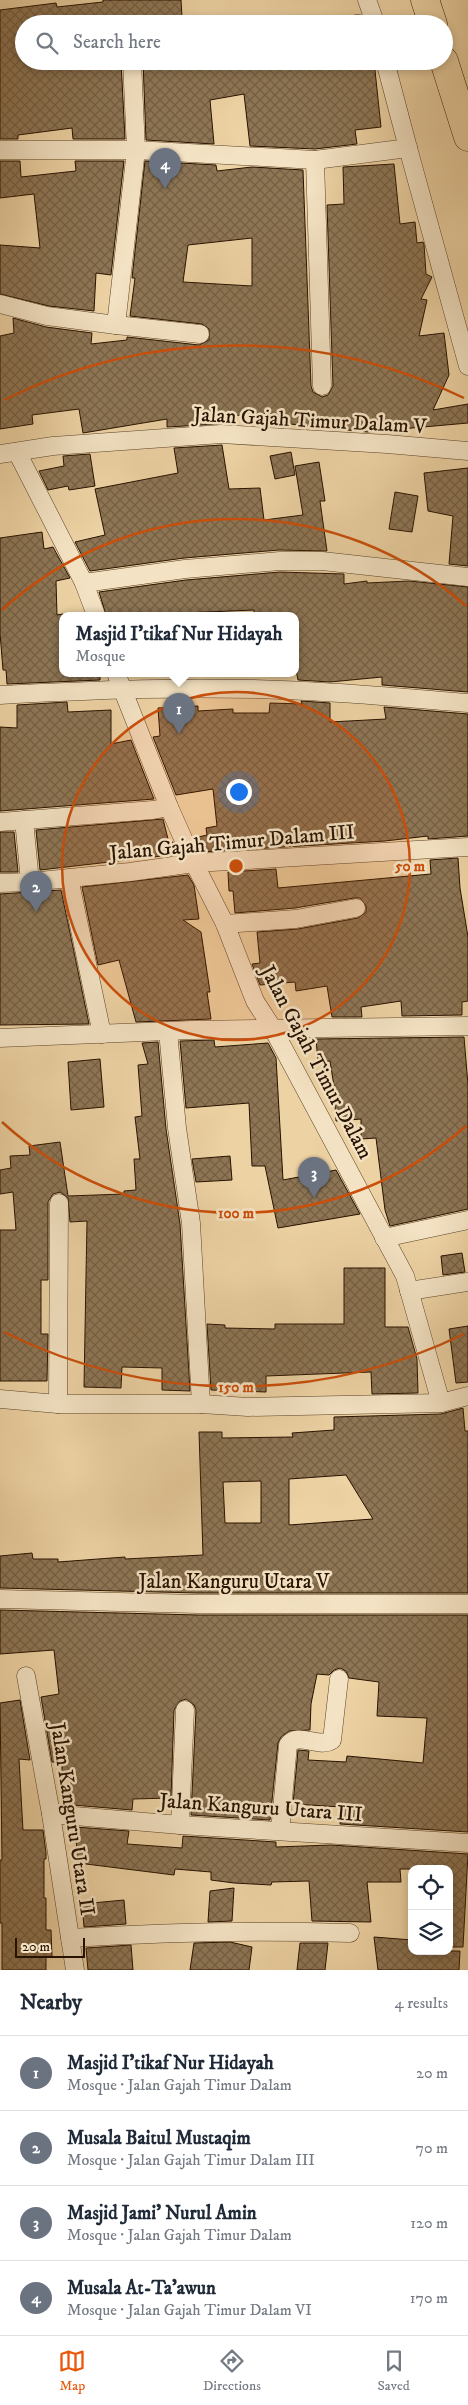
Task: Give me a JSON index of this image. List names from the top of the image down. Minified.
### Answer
{"streets":{"street":["Jalan Gajah Timur Dalam V","Jalan Gajah Timur Dalam III","Jalan Gajah Timur Dalam","Jalan Kanguru Utara V","Jalan Kanguru Utara III","Jalan Kanguru Utara II"]},"crossings":[["Jalan Gajah Timur Dalam III","Jalan Gajah Timur Dalam"],["Jalan Kanguru Utara III","Jalan Kanguru Utara II"]],"scale_bar":"20 m","page":{"search":"Search here","pins":["4","1","2","3"],"popup":["Masjid I'tikaf Nur Hidayah","Mosque"],"scale":"20 m","heading":["Nearby","4 results"],"list":[{"mark":"1","name":"Masjid I'tikaf Nur Hidayah","note":"Mosque · Jalan Gajah Timur Dalam","value":"20 m"},{"mark":"2","name":"Musala Baitul Mustaqim","note":"Mosque · Jalan Gajah Timur Dalam III","value":"70 m"},{"mark":"3","name":"Masjid Jami' Nurul Amin","note":"Mosque · Jalan Gajah Timur Dalam","value":"120 m"},{"mark":"4","name":"Musala At-Ta'awun","note":"Mosque · Jalan Gajah Timur Dalam VI","value":"170 m"}],"nav":["Map","Directions","Saved"]},"rings":["50 m","100 m","150 m"]}
